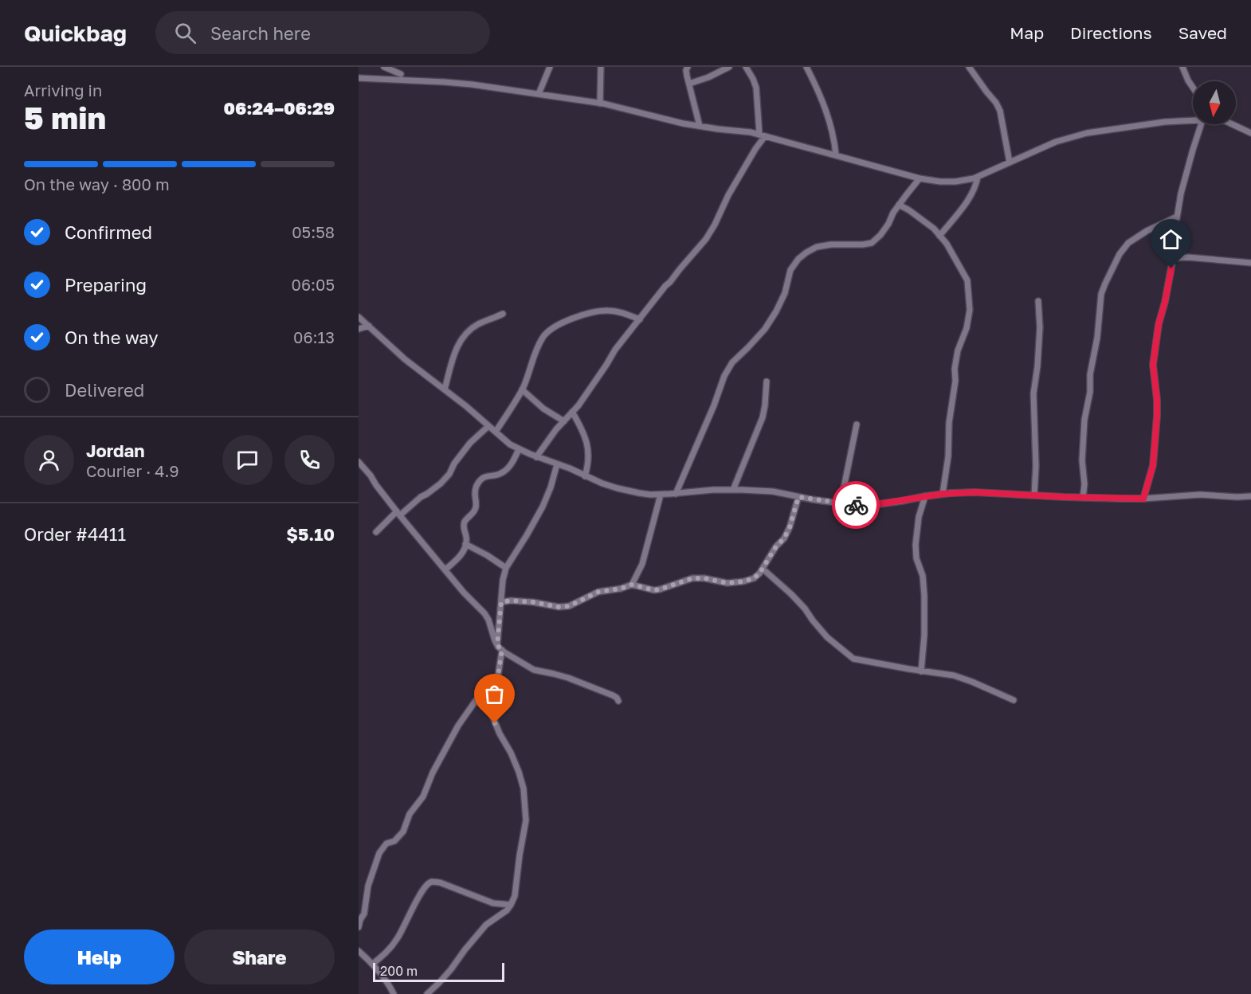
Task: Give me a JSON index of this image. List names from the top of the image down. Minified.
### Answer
{"scale_bar":"200 m","north":"bottom","page":{"header":"Quickbag","search":"Search here","nav":["Map","Directions","Saved"],"heading":["5 min","Arriving in","06:24–06:29"],"panel":["Jordan","Courier · 4.9","Order #4411","$5.10"],"bar":"On the way · 800 m","list":[["Confirmed","05:58"],["Preparing","06:05"],["On the way","06:13"],"Delivered"],"buttons":["Help","Share"],"scale":"200 m"}}
